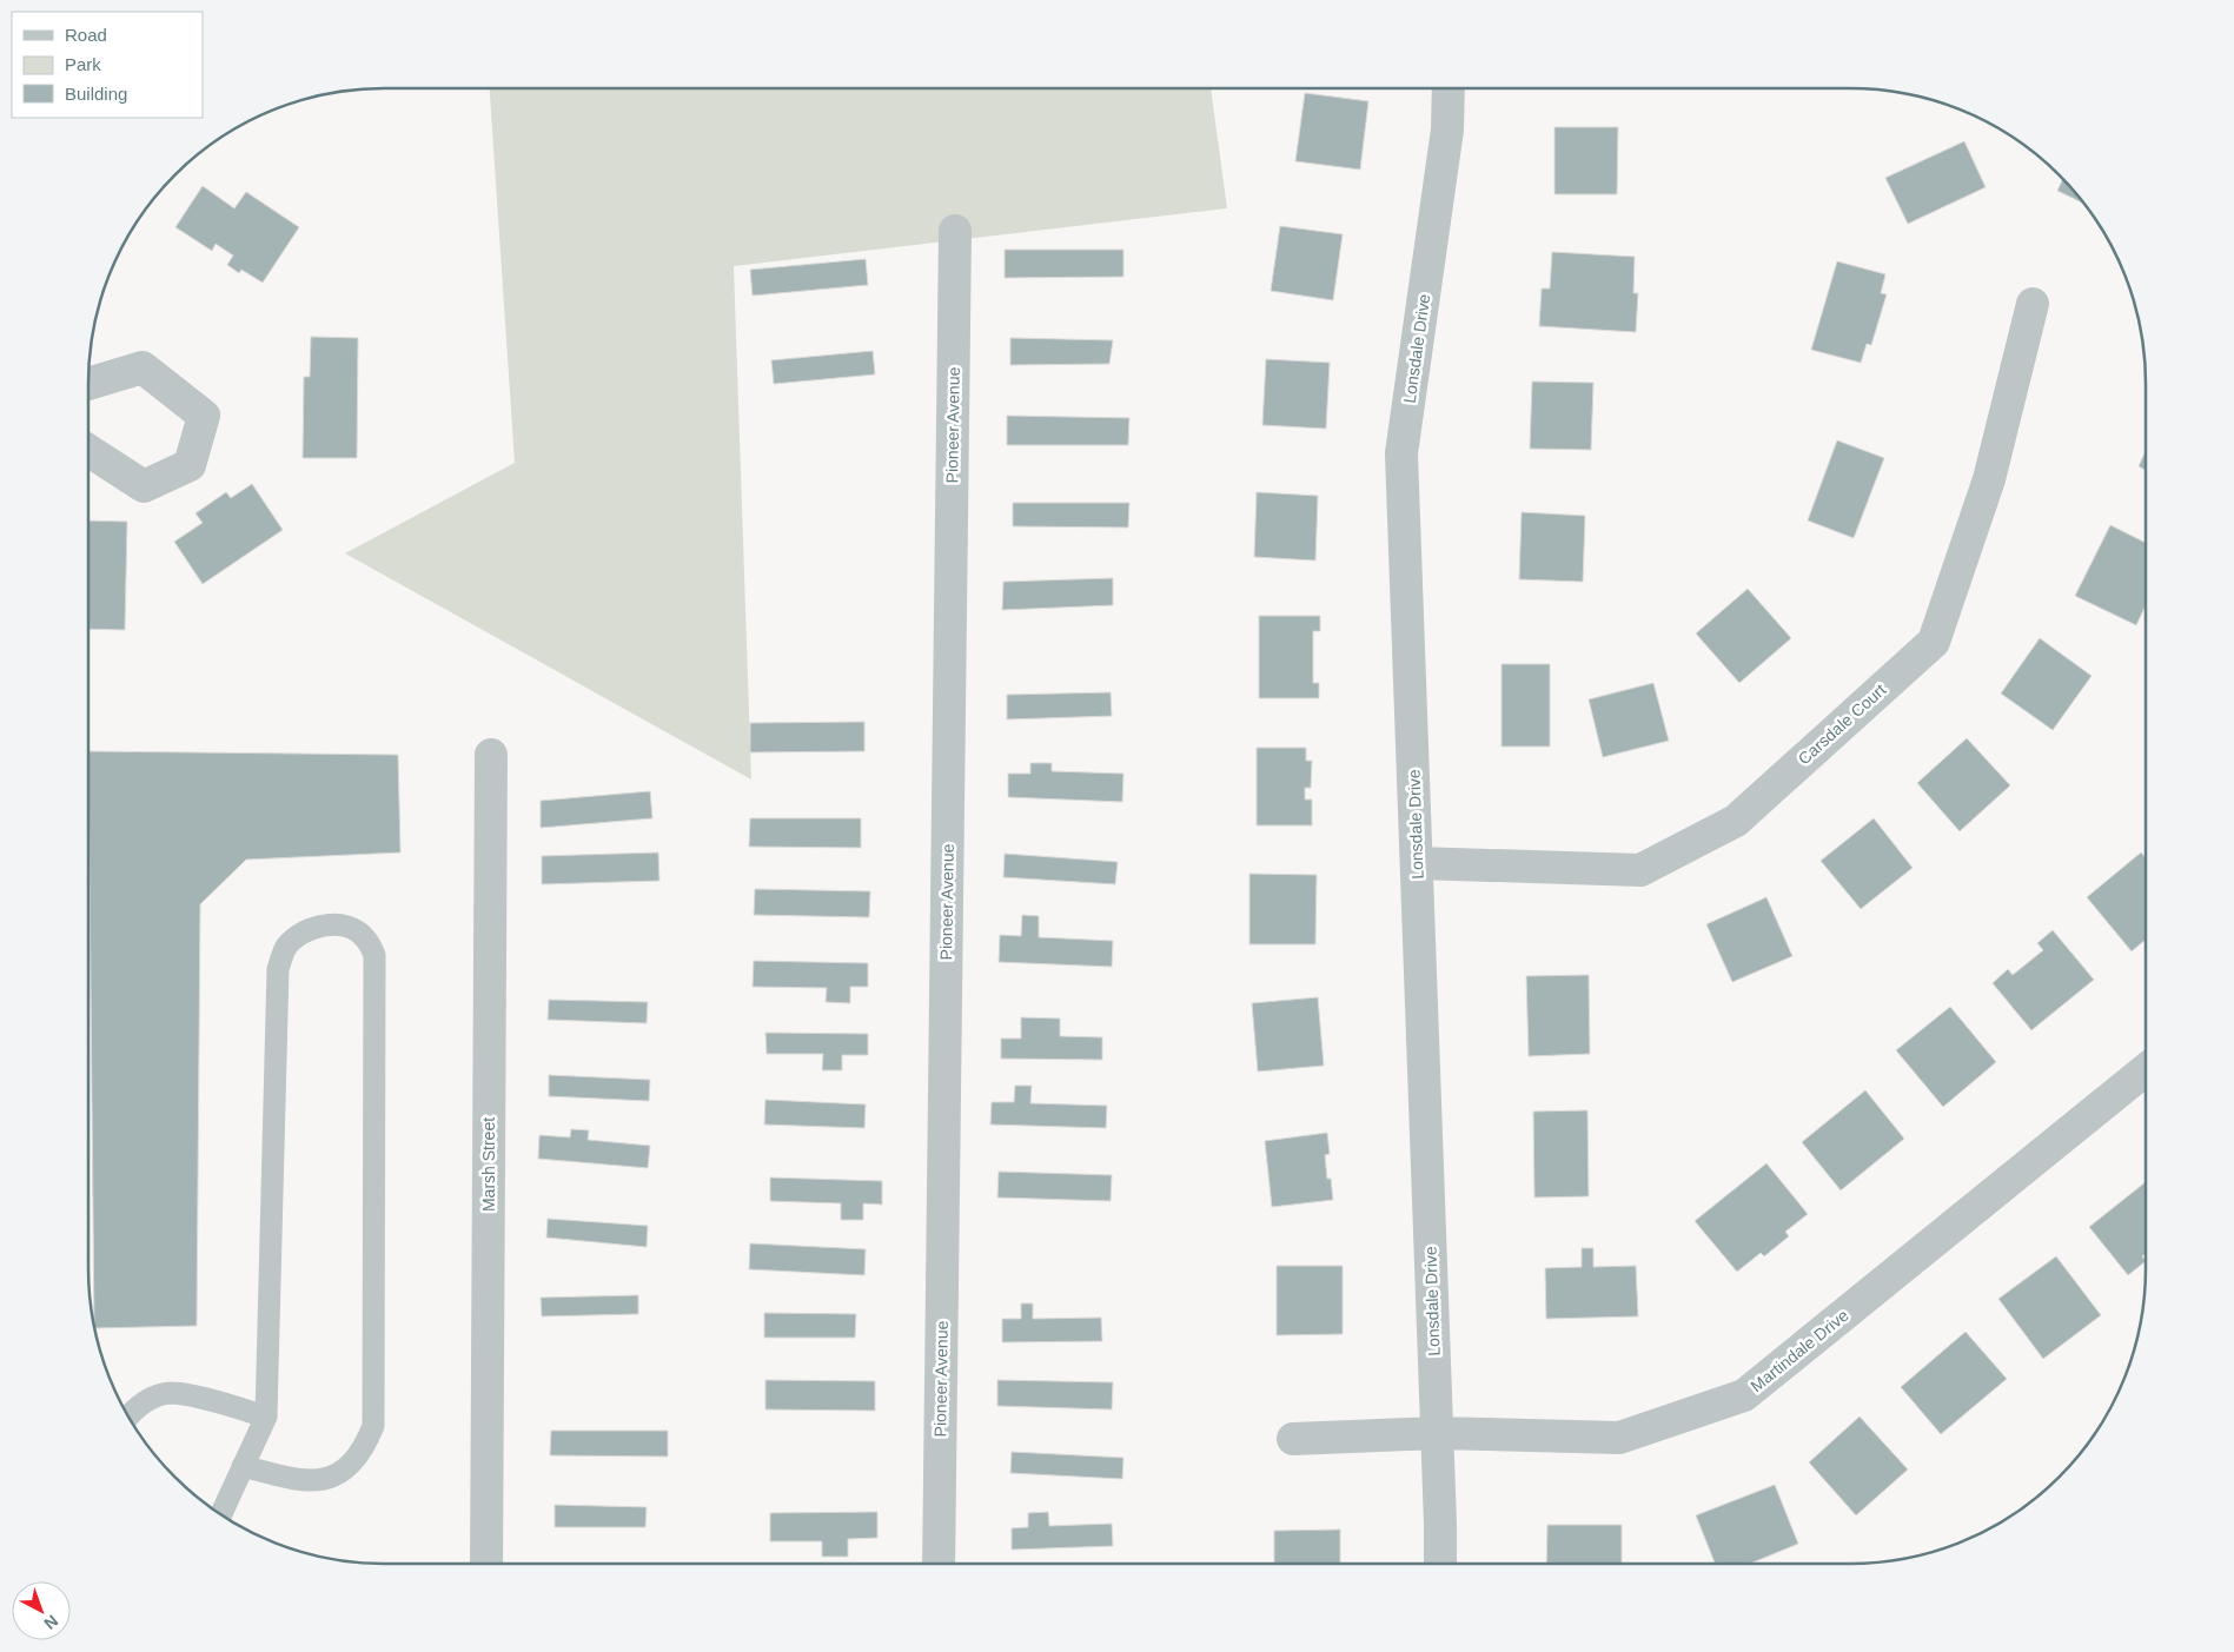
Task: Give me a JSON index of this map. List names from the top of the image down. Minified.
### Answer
{"streets":{"street":["Lonsdale Drive","Pioneer Avenue","Carsdale Court","Marsh Street","Martindale Drive"]},"crossings":[["Lonsdale Drive","Carsdale Court"],["Lonsdale Drive","Martindale Drive"]],"legend":["Road","Park","Building"],"north":"bottom right"}
